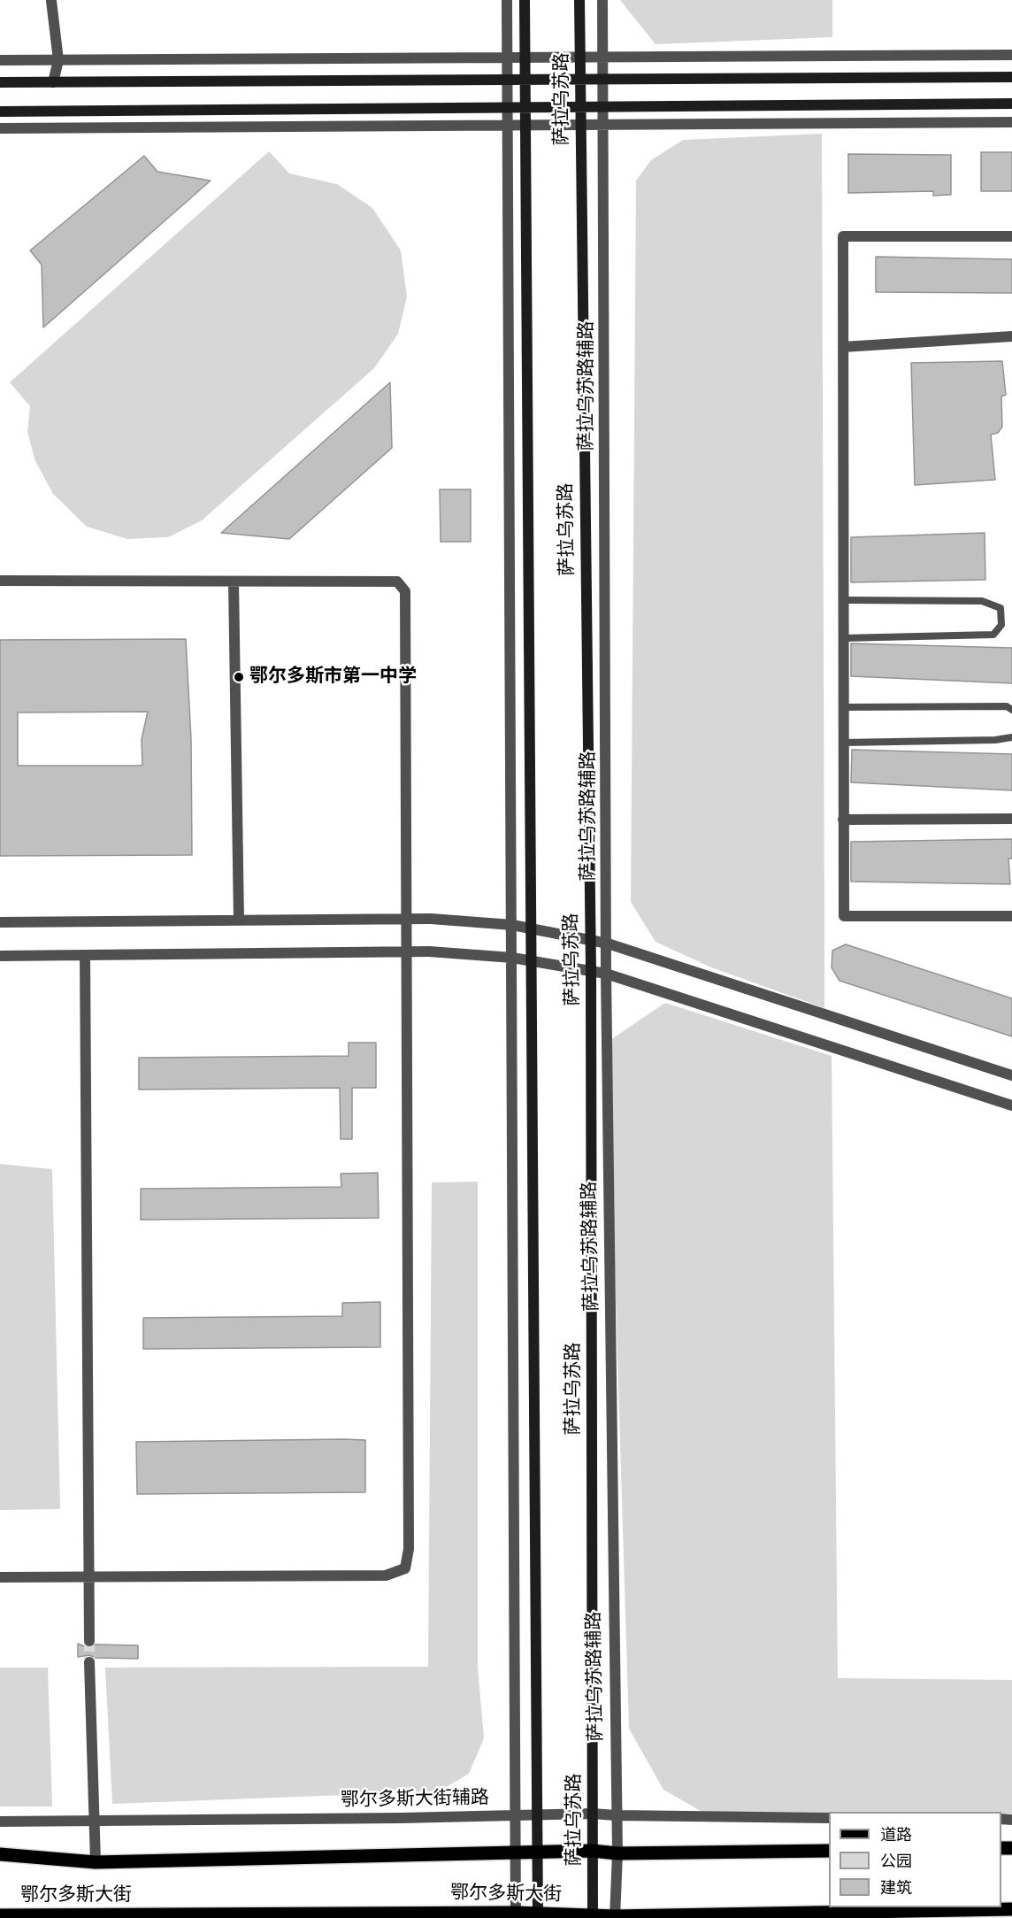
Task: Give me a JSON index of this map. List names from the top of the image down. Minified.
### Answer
{"streets":{"main road":["萨拉乌苏路","鄂尔多斯大街"],"street":["萨拉乌苏路辅路","鄂尔多斯大街辅路"]},"crossings":[["萨拉乌苏路","鄂尔多斯大街辅路"],["萨拉乌苏路","鄂尔多斯大街"],["萨拉乌苏路辅路","鄂尔多斯大街辅路"],["萨拉乌苏路辅路","鄂尔多斯大街"]],"places":["鄂尔多斯市第一中学"],"legend":["道路","公园","建筑"]}
